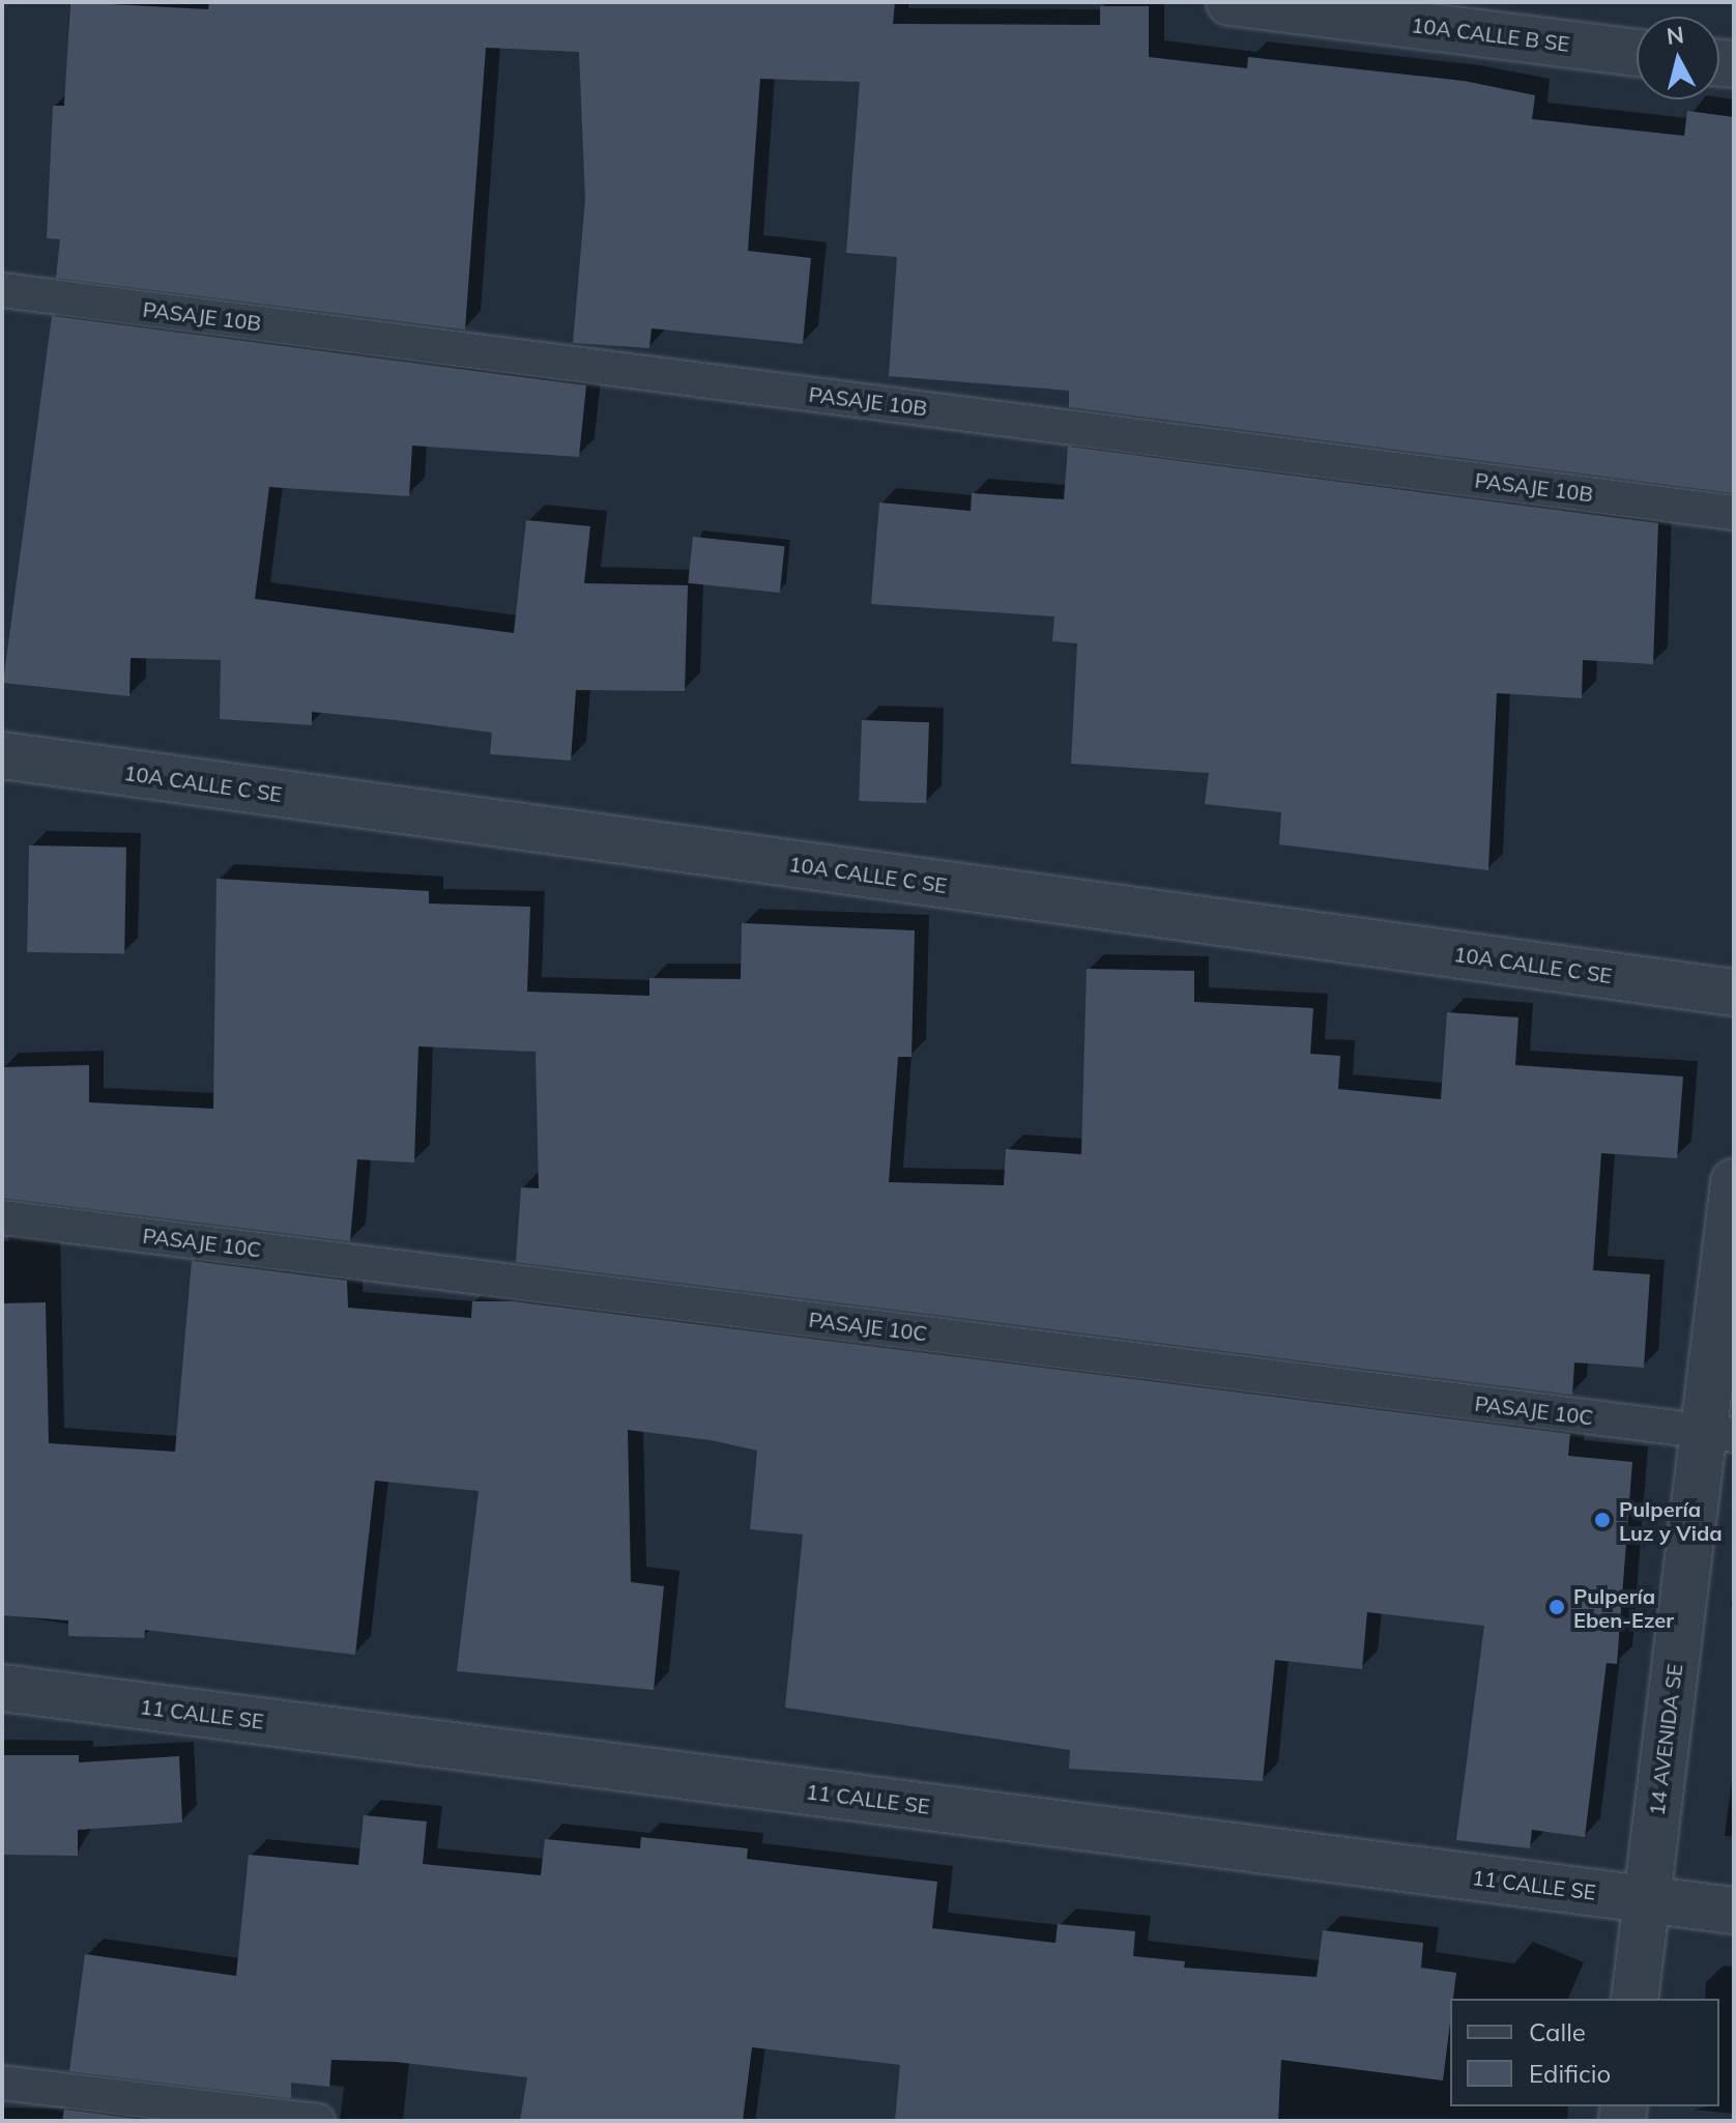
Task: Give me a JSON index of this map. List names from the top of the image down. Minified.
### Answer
{"streets":{"street":["10A CALLE B SE","10A CALLE C SE","11 CALLE SE","14 AVENIDA SE"],"lane":["PASAJE 10B","PASAJE 10C"]},"crossings":[["PASAJE 10C","14 AVENIDA SE"],["11 CALLE SE","14 AVENIDA SE"]],"places":["Pulpería Luz y Vida","Pulpería Eben-Ezer"],"legend":["Calle","Edificio"],"north":"top"}
